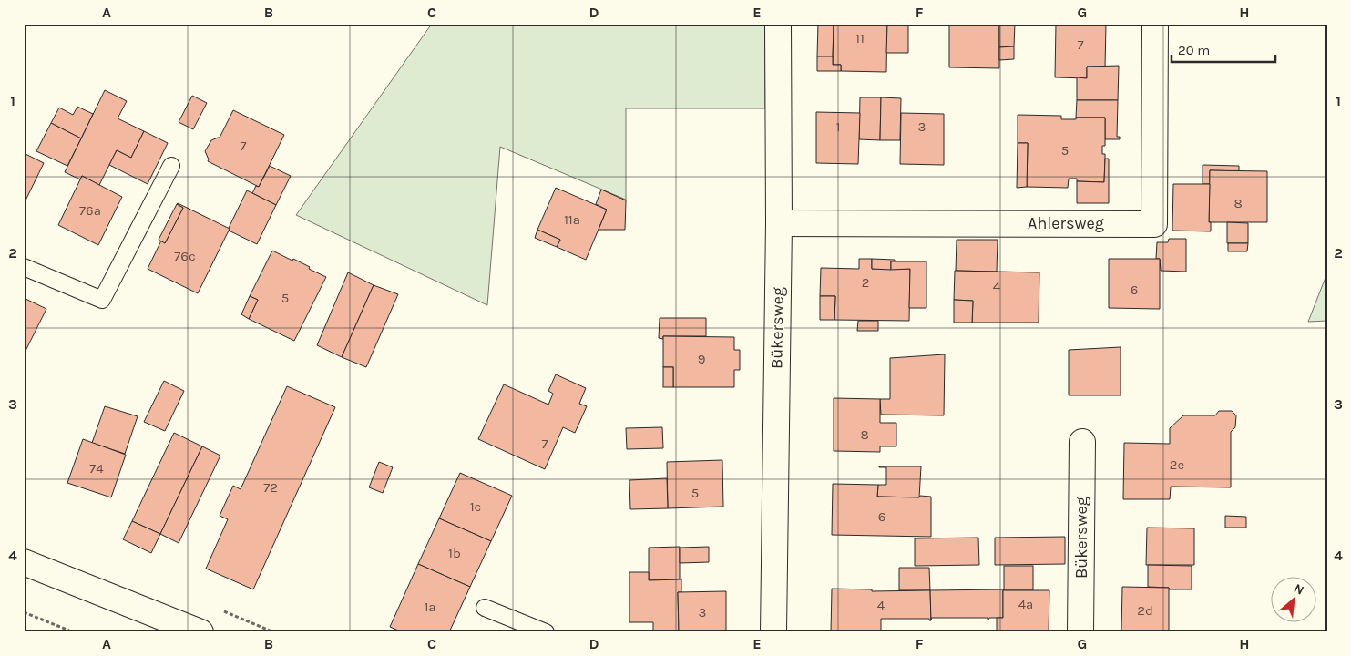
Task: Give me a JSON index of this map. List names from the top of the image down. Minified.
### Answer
{"streets":{"street":["Ahlersweg","Bükersweg"]},"crossings":[["Ahlersweg","Bükersweg"]],"house_numbers":["11","7","1","3","7","5","8","76a","11a","76c","2","4","6","5","9","8","7","2e","74","72","5","1c","6","1b","4a","4","1a","2d","3"],"scale_bar":"20 m","north":"top right","grid":{"columns":["A","B","C","D","E","F","G","H"],"rows":["1","2","3","4"]}}
